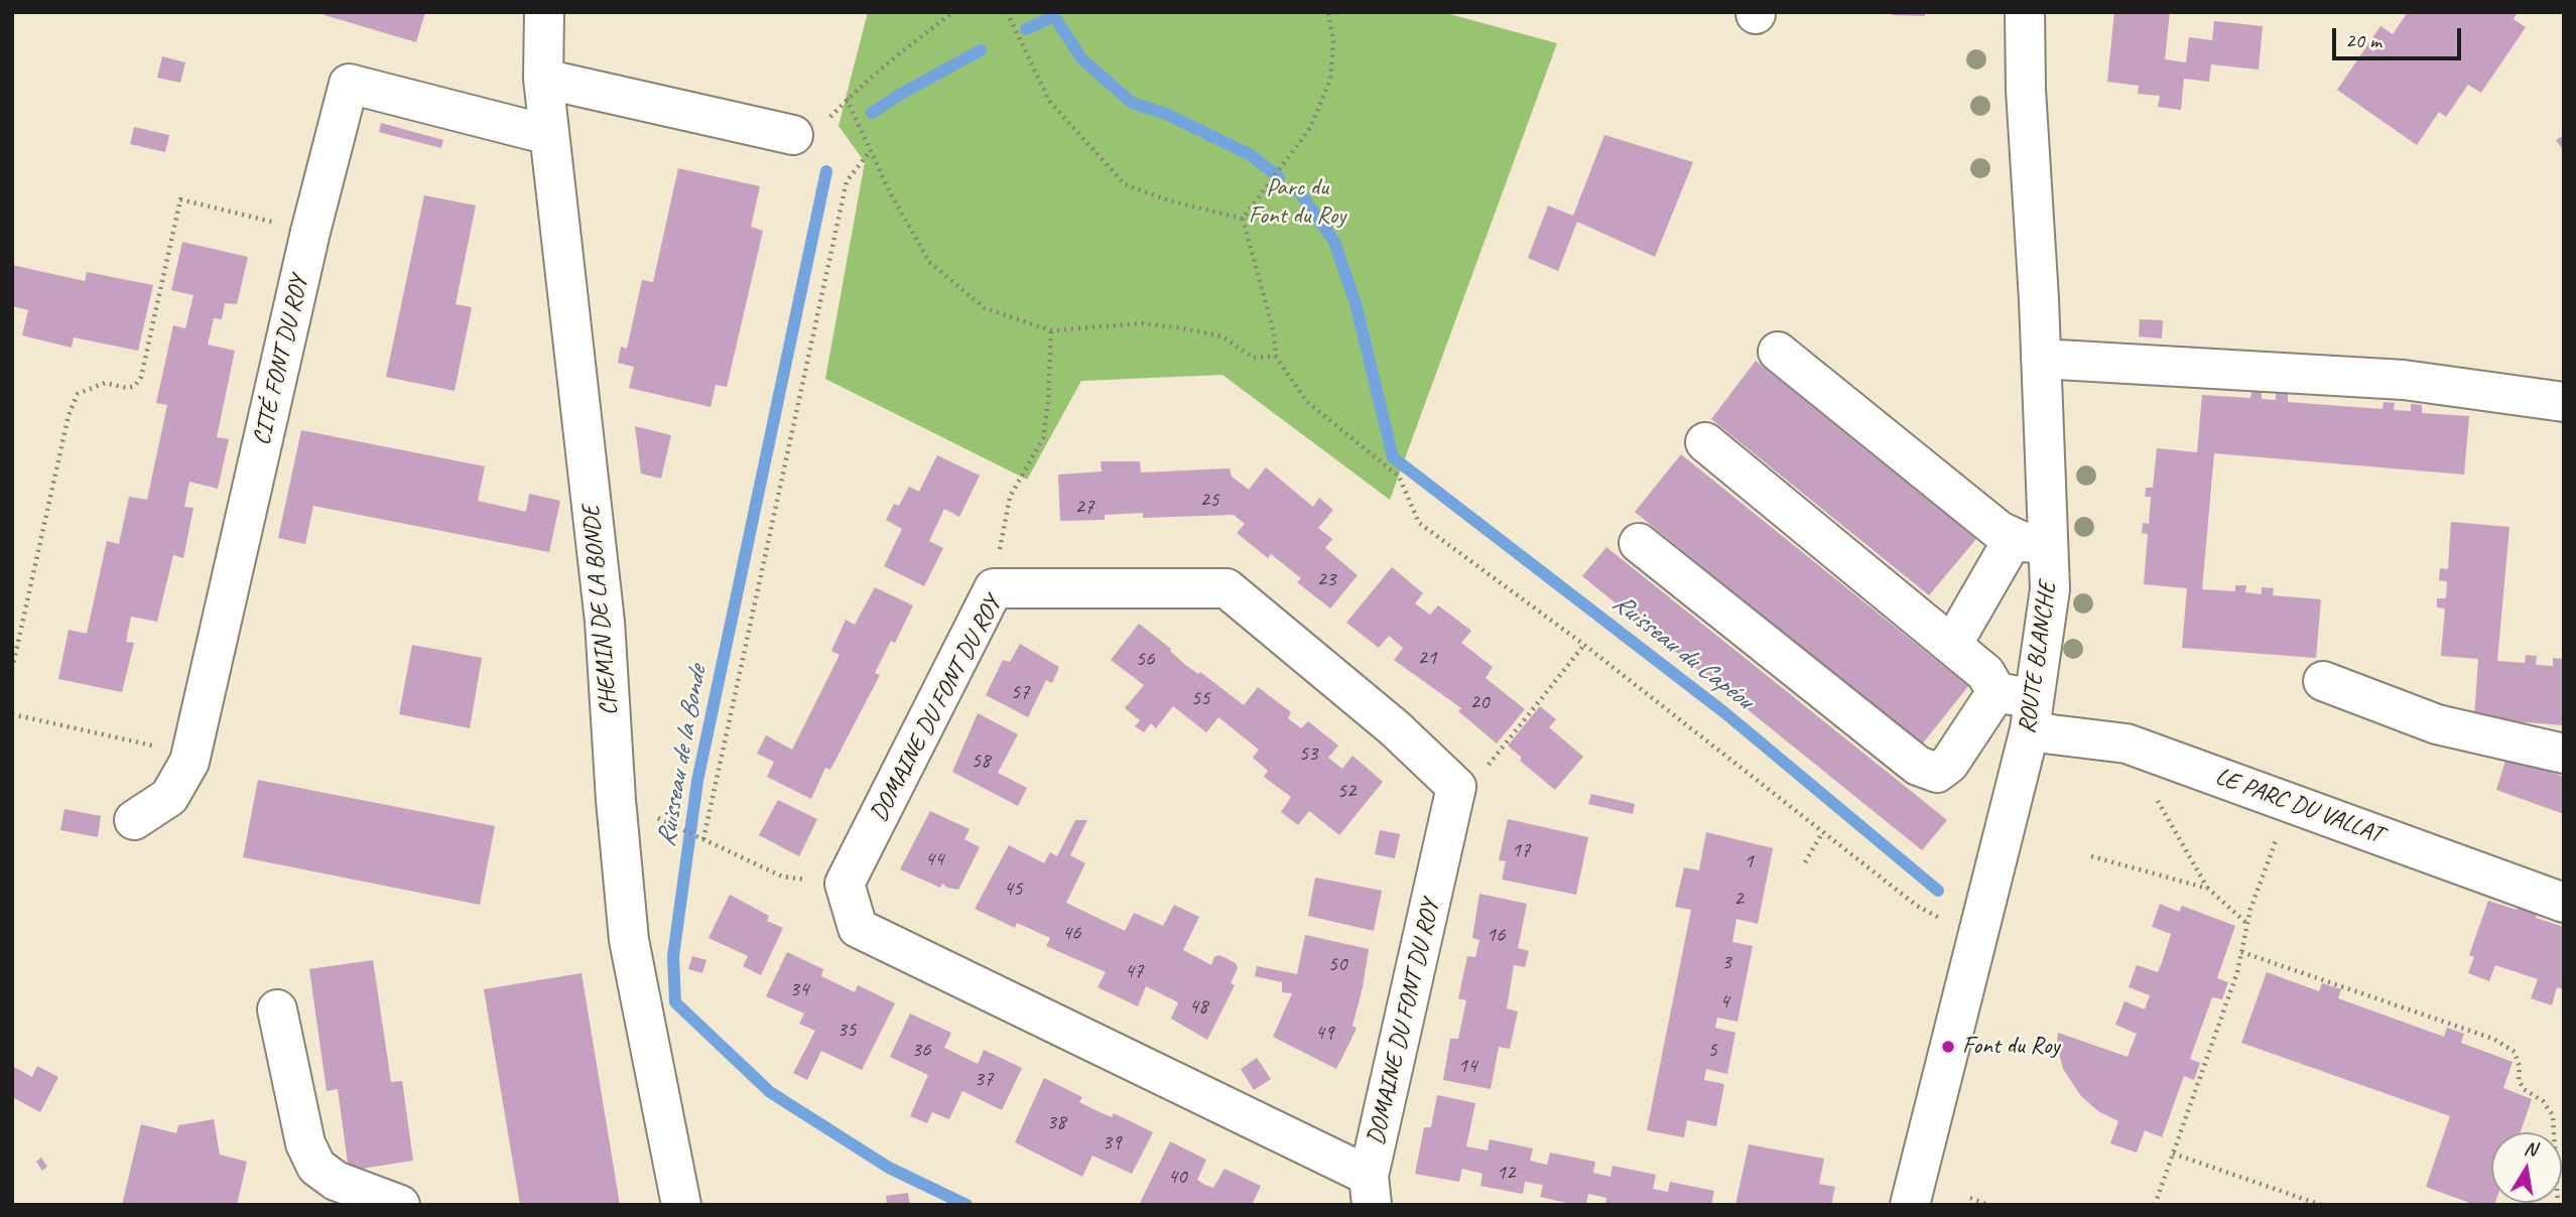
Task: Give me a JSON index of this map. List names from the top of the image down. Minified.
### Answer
{"streets":{"street":["CITÉ FONT DU ROY","CHEMIN DE LA BONDE","ROUTE BLANCHE","DOMAINE DU FONT DU ROY","LE PARC DU VALLAT"]},"crossings":[["CITÉ FONT DU ROY","CHEMIN DE LA BONDE"],["ROUTE BLANCHE","LE PARC DU VALLAT"]],"water":["Ruisseau du Capéou","Ruisseau de la Bonde"],"parks":["Parc du Font du Roy"],"places":["Font du Roy"],"house_numbers":["25","27","23","21","56","57","55","20","53","58","52","17","44","1","45","2","46","16","3","50","47","34","4","48","35","49","36","5","14","37","38","39","12","40"],"scale_bar":"20 m","north":"top"}
